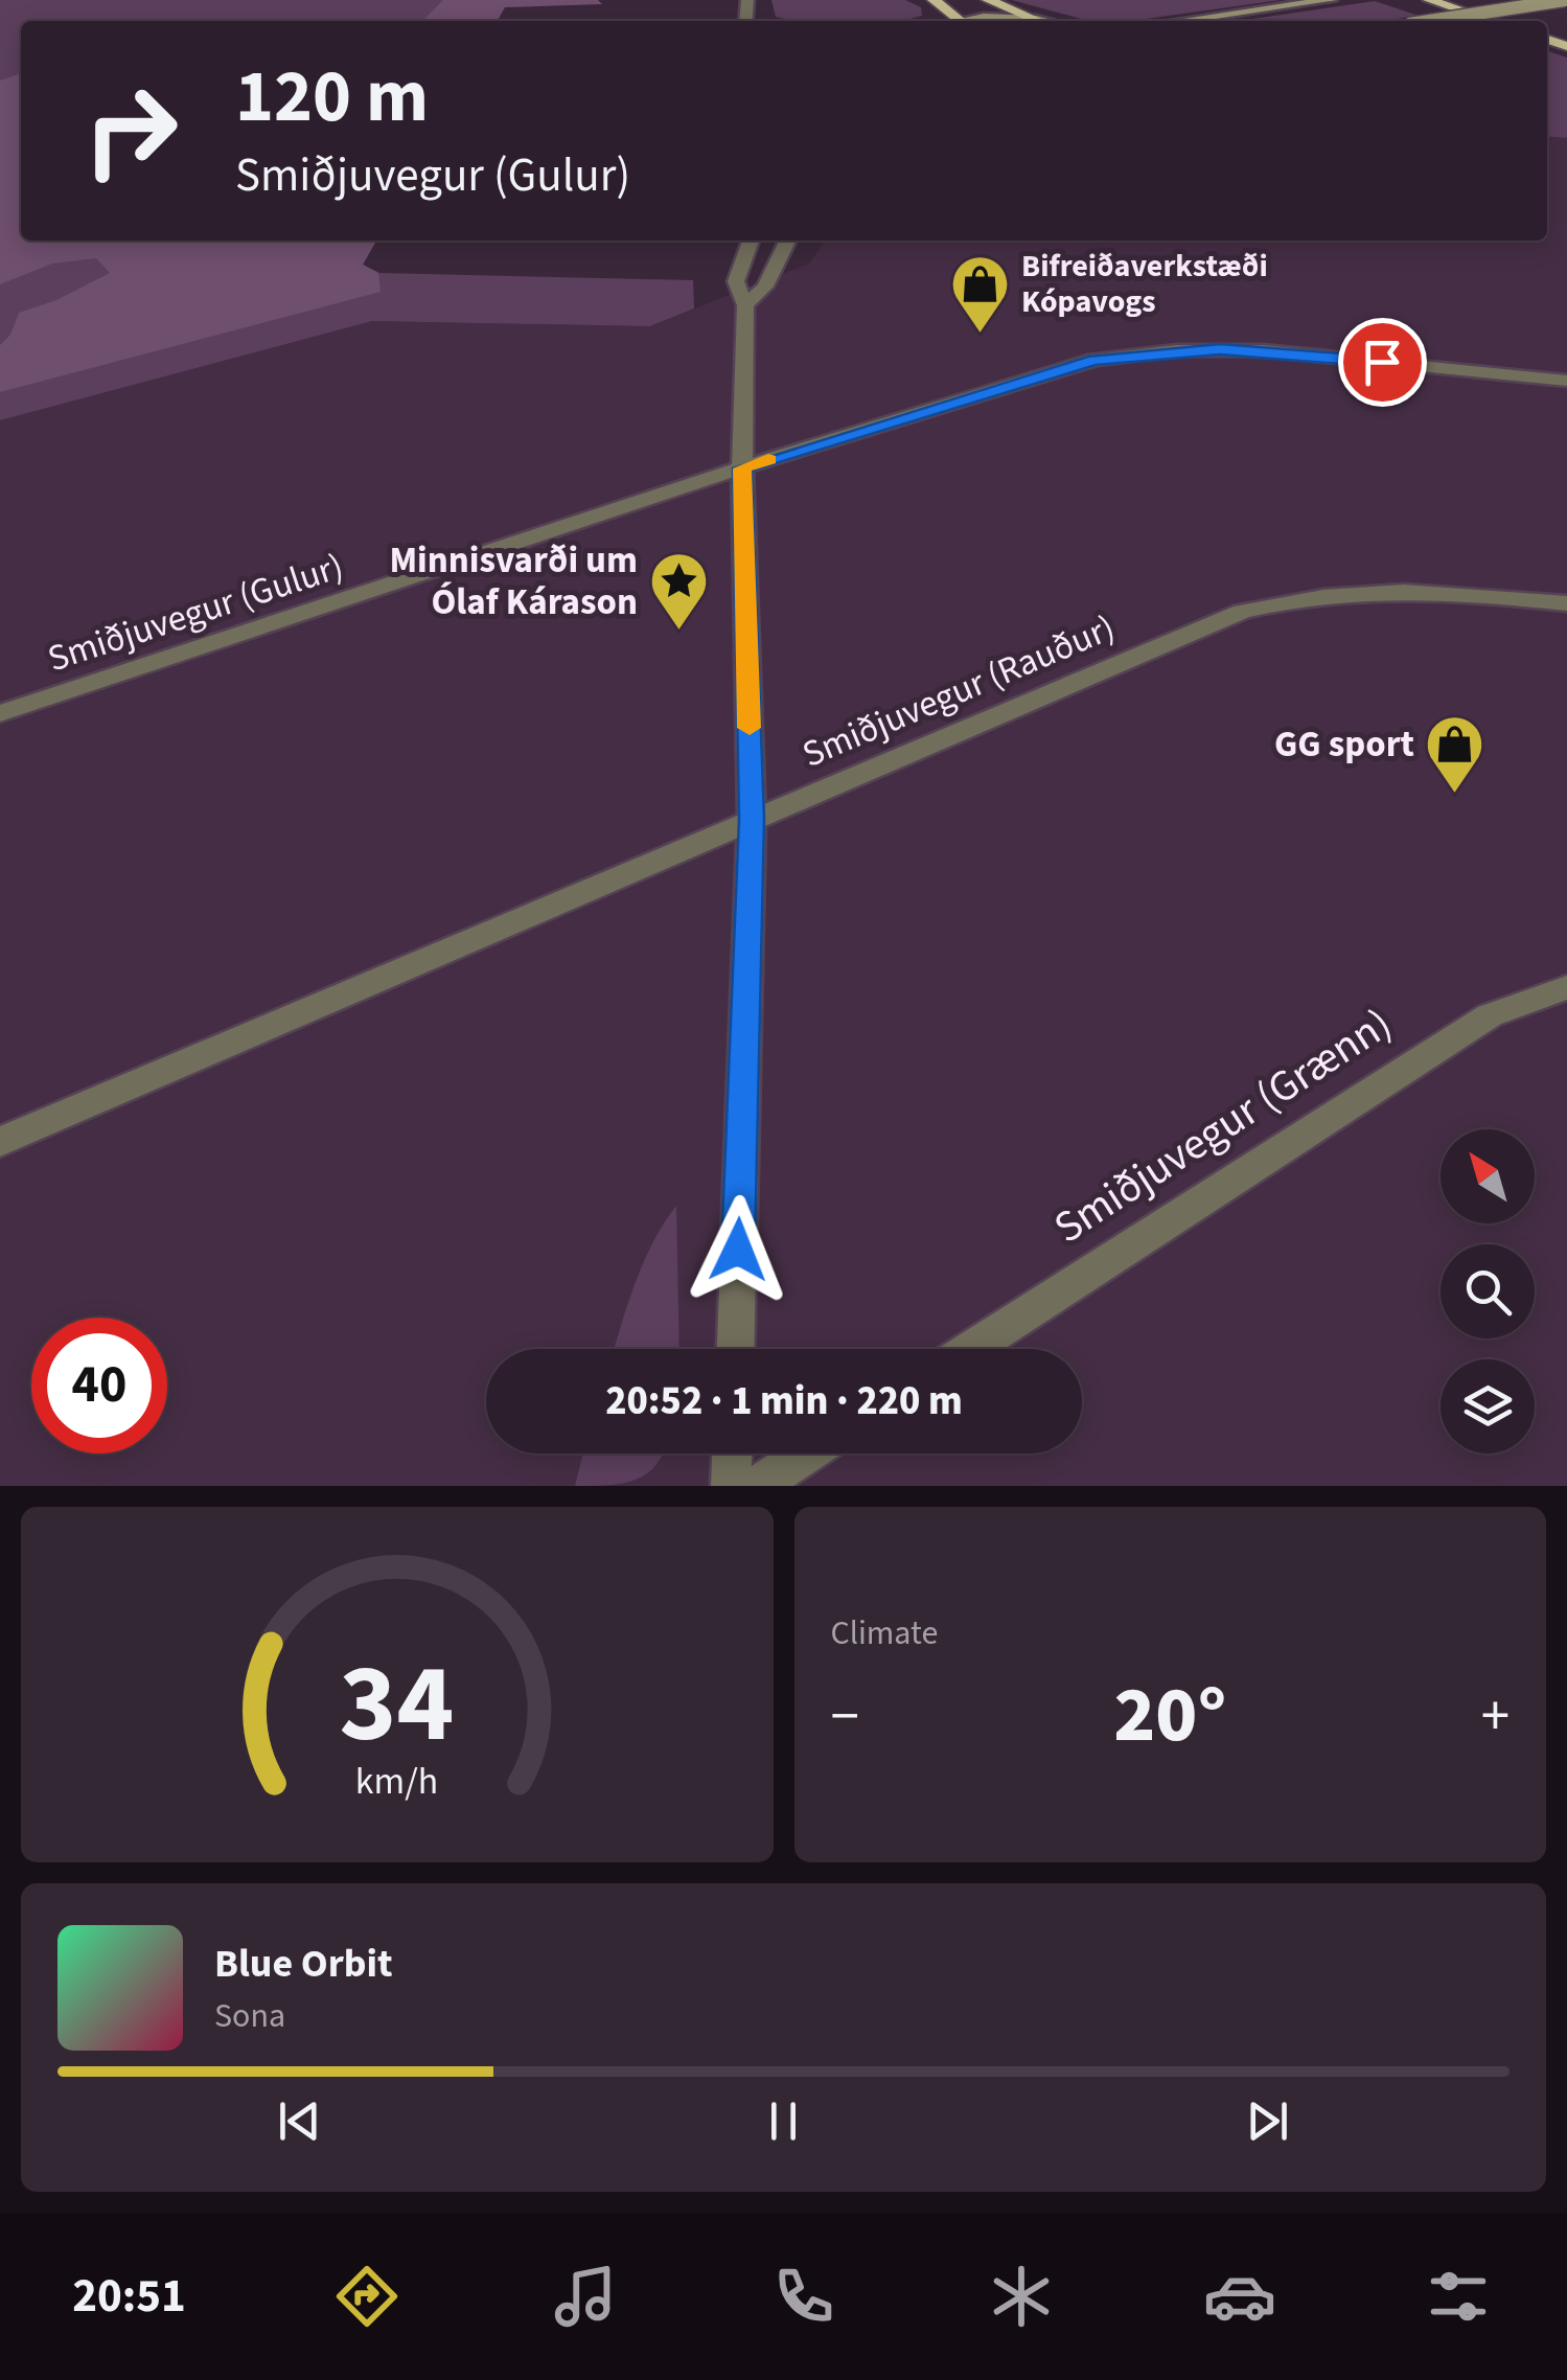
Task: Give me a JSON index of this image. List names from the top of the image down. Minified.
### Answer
{"streets":{"street":["Smiðjuvegur (Gulur)","Smiðjuvegur (Rauður)","Smiðjuvegur (Grænn)"]},"places":{"shop":["Bifreiðaverkstæði Kópavogs","GG sport"],"place":["Minnisvarði um Ólaf Kárason"]},"north":"top left","page":{"turn":["120 m","Smiðjuvegur (Gulur)"],"limit":"40","trip":"20:52 · 1 min · 220 m","tile":"Climate","heat":["−","20°","+"],"song":["Blue Orbit","Sona"],"tabs":"20:51","gauge":["34","km/h"]}}
